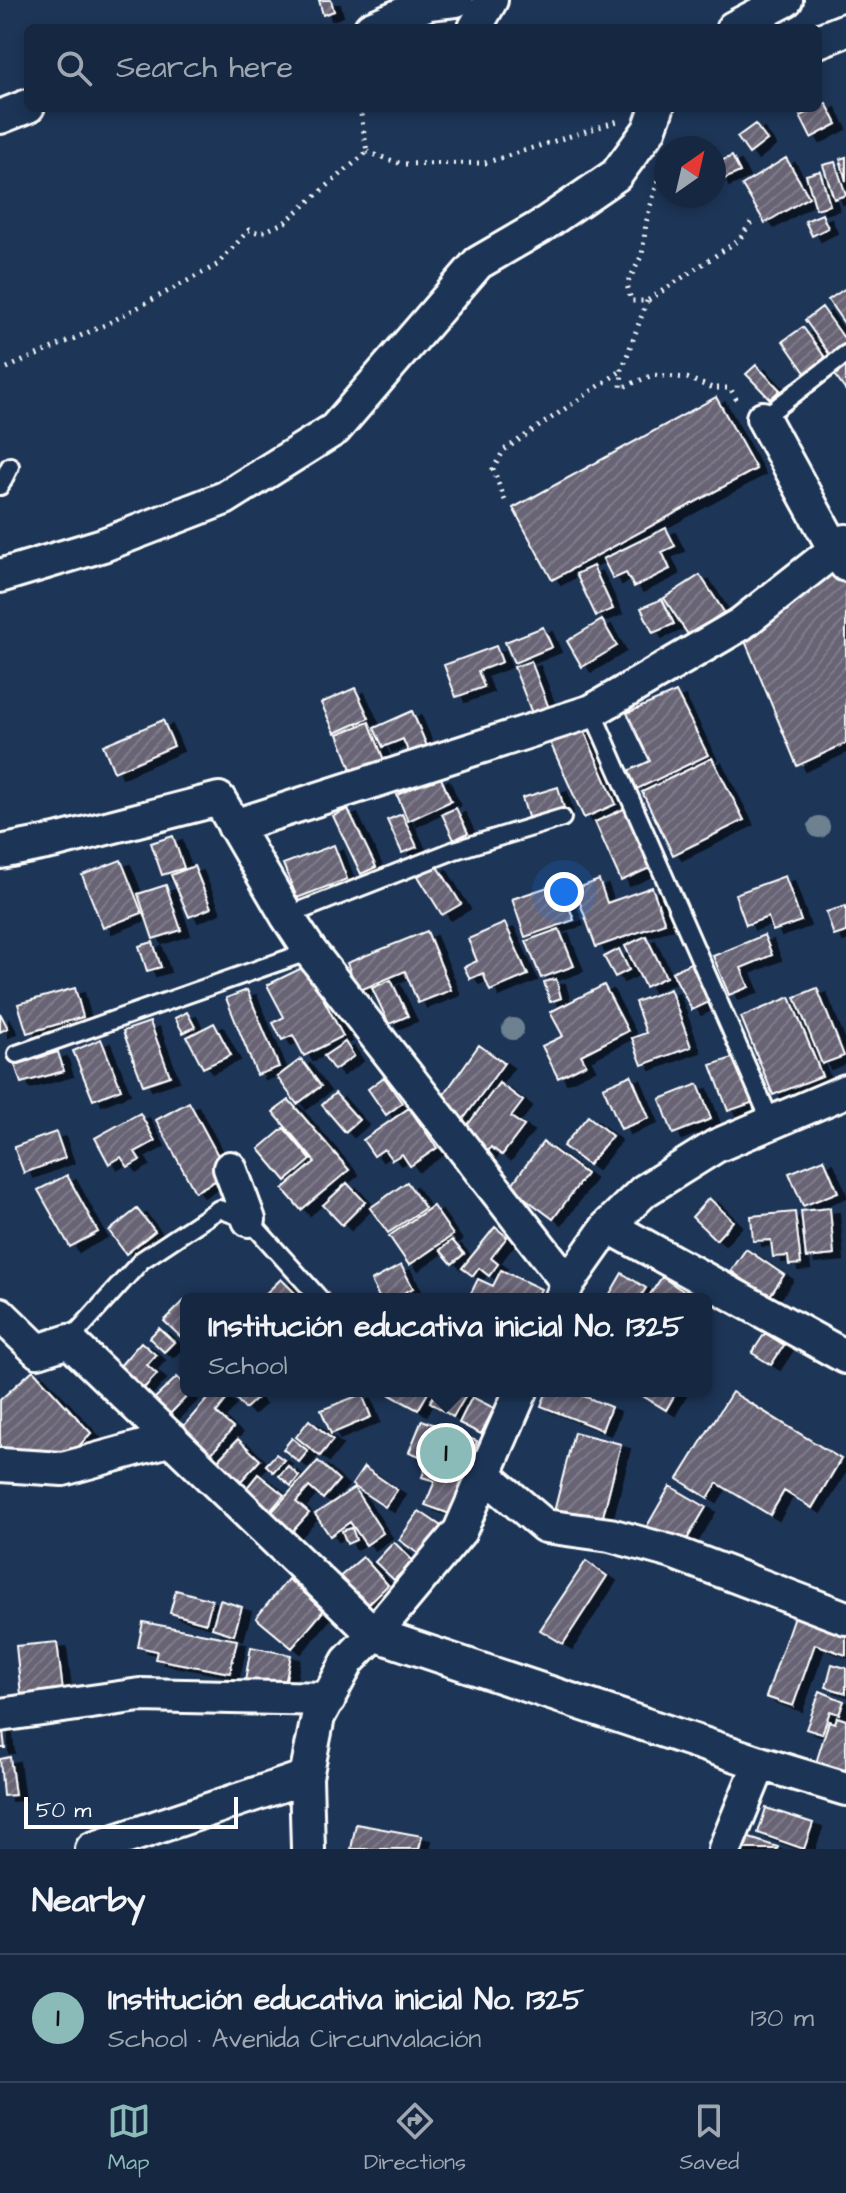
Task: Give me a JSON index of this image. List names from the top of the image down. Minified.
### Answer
{"scale_bar":"50 m","north":"top right","page":{"search":"Search here","popup":["Institución educativa inicial No. 1325","School"],"pins":"1","scale":"50 m","heading":"Nearby","list":[{"mark":"1","name":"Institución educativa inicial No. 1325","note":"School · Avenida Circunvalación","value":"130 m"}],"nav":["Map","Directions","Saved"]}}
